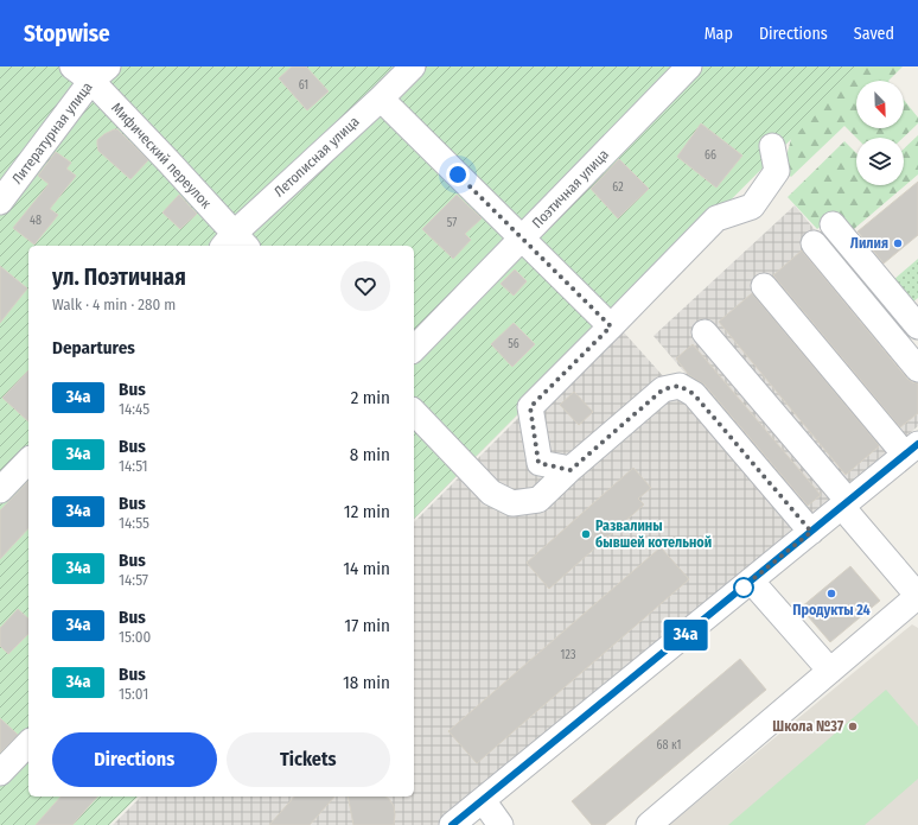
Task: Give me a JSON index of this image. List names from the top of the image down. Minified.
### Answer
{"streets":{"street":["Литературная улица","Мифический переулок","Летописная улица","Поэтичная улица"]},"crossings":[["Литературная улица","Мифический переулок"],["Мифический переулок","Летописная улица"]],"places":["Лилия","Развалины бывшей котельной","Продукты 24","Школа №37"],"lines":["bus line 34а"],"house_numbers":["61","66","62","48","57","56","123","68 к1"],"north":"bottom right","page":{"header":"Stopwise","nav":["Map","Directions","Saved"],"on_map":"34а","heading":[["ул. Поэтичная","Walk · 4 min · 280 m"],"Departures"],"list":[{"mark":"34а","name":"Bus","note":"14:45","value":"2 min"},{"mark":"34a","name":"Bus","note":"14:51","value":"8 min"},{"mark":"34а","name":"Bus","note":"14:55","value":"12 min"},{"mark":"34a","name":"Bus","note":"14:57","value":"14 min"},{"mark":"34а","name":"Bus","note":"15:00","value":"17 min"},{"mark":"34a","name":"Bus","note":"15:01","value":"18 min"}],"buttons":["Directions","Tickets"]}}
